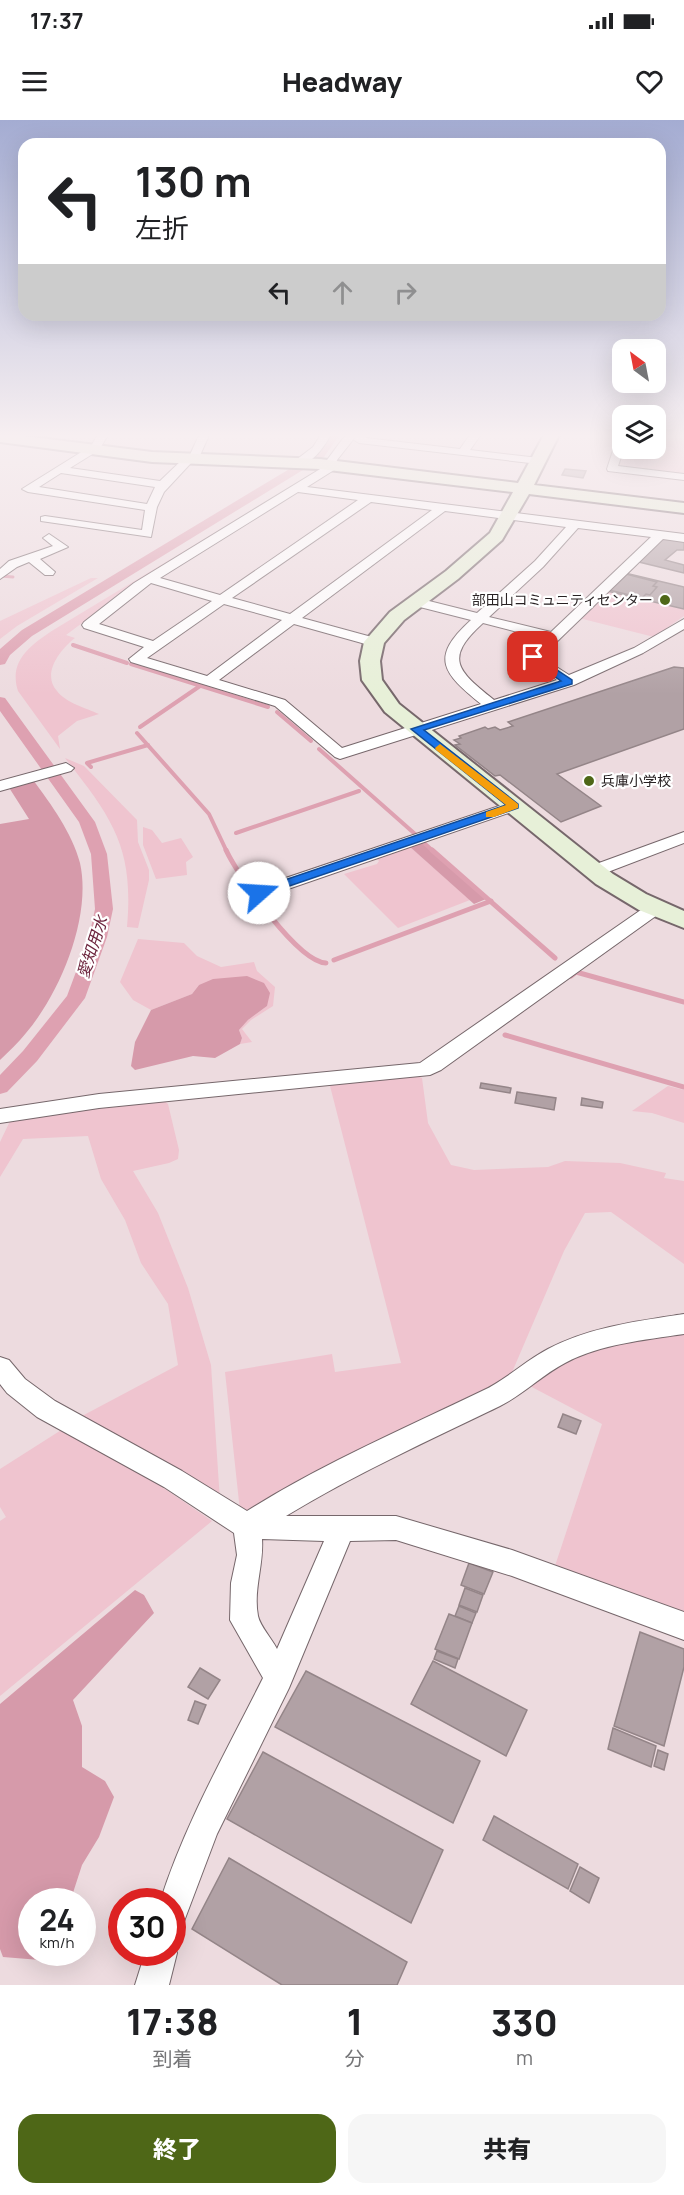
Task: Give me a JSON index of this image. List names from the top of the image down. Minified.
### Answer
{"water":["愛知用水"],"places":["部田山コミュニティセンター","兵庫小学校"],"north":"top left","page":{"status":"17:37","header":"Headway","turn":["130 m","左折"],"speed":"24 km/h","limit":"30","eta":["17:38","到着","1","分","330","m"],"buttons":["終了","共有"]}}
